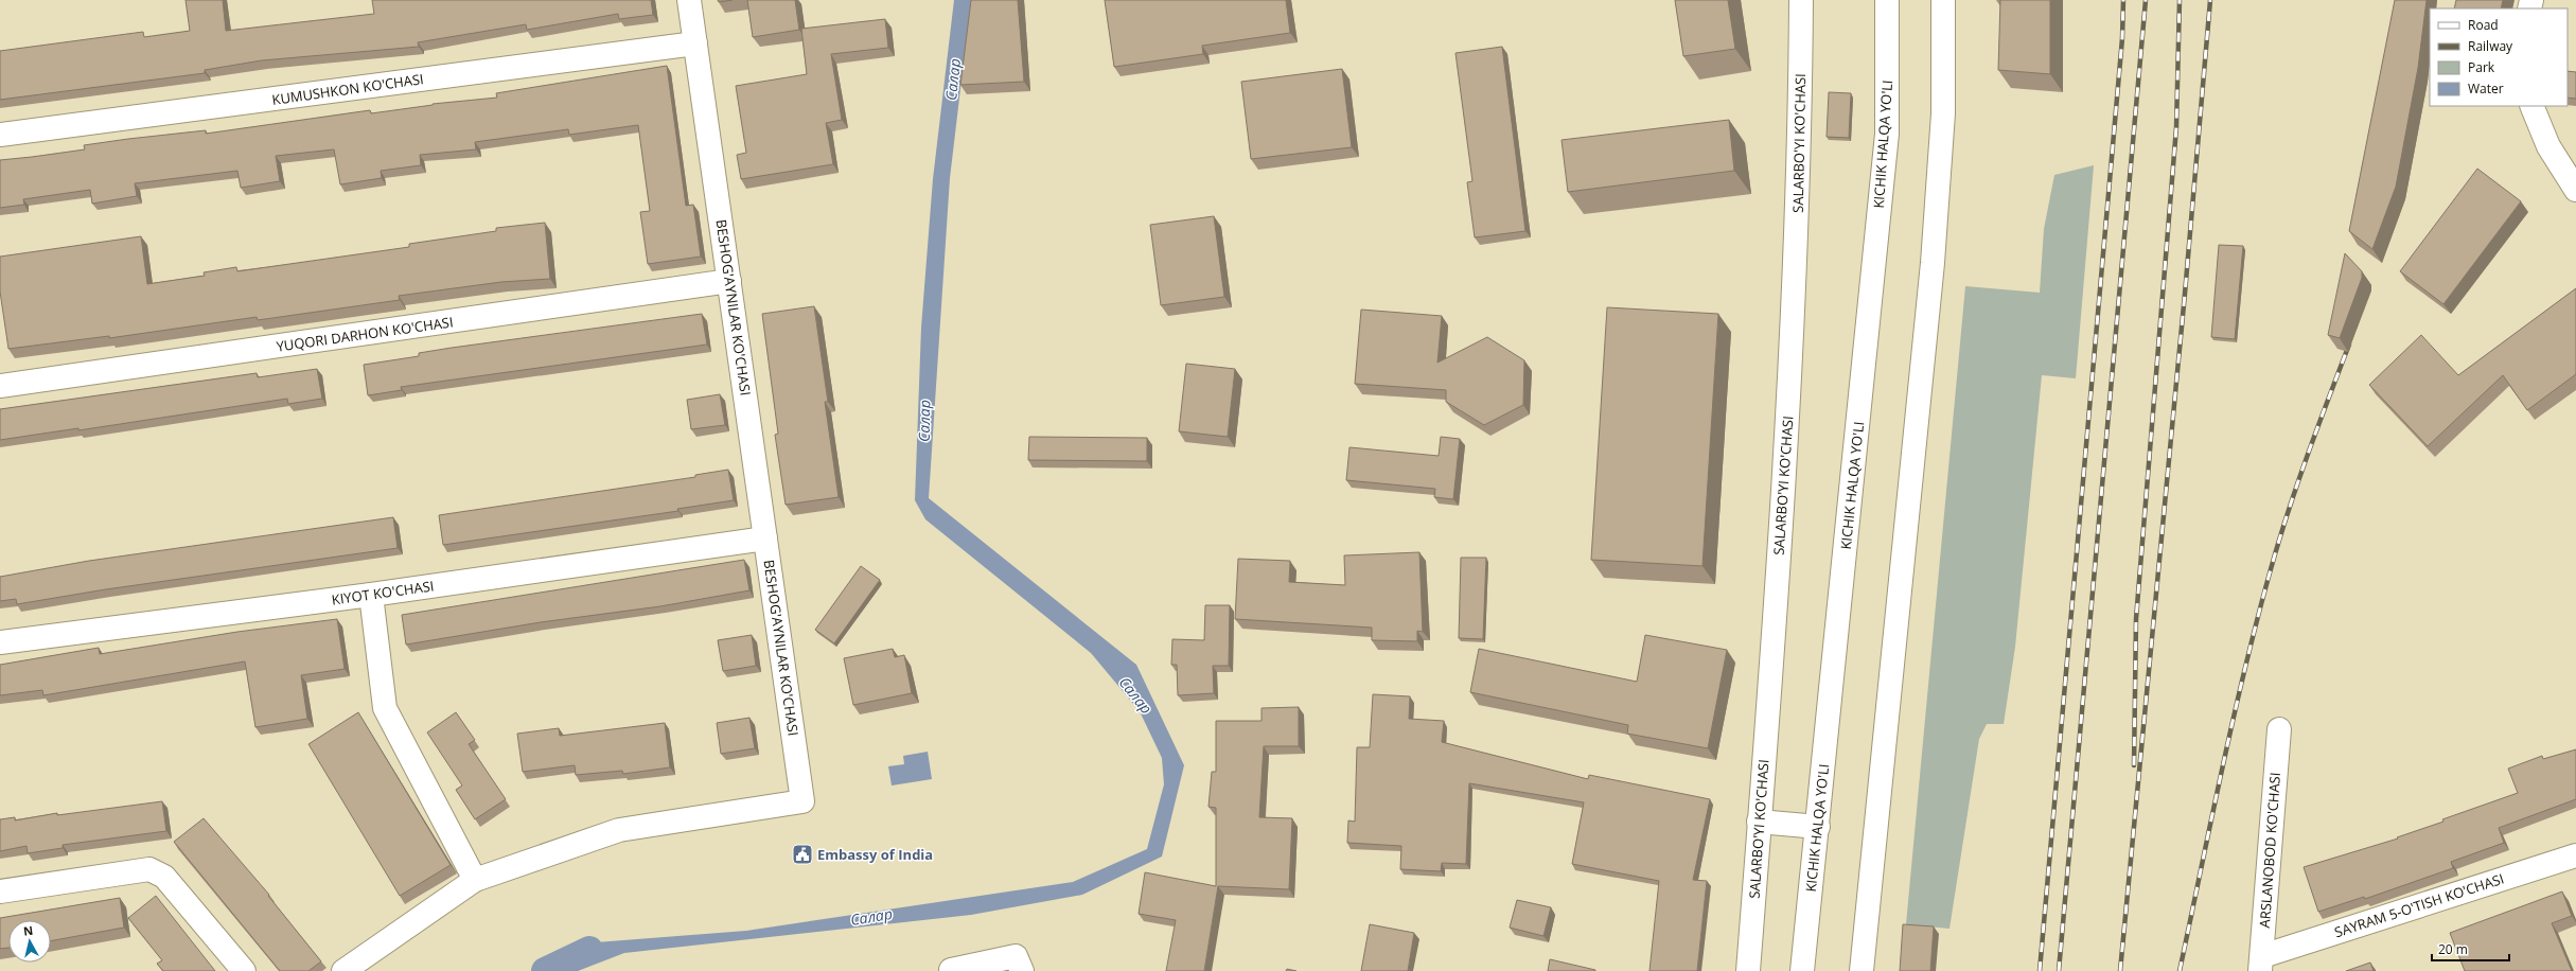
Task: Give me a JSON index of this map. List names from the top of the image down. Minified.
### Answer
{"streets":{"main road":["KUMUSHKON KO'CHASI","SALARBO'YI KO'CHASI","KICHIK HALQA YO'LI","BESHOG'AYNILAR KO'CHASI","YUQORI DARHON KO'CHASI","KIYOT KO'CHASI","ARSLANOBOD KO'CHASI","SAYRAM 5-O'TISH KO'CHASI"]},"crossings":[["KUMUSHKON KO'CHASI","BESHOG'AYNILAR KO'CHASI"],["BESHOG'AYNILAR KO'CHASI","YUQORI DARHON KO'CHASI"],["BESHOG'AYNILAR KO'CHASI","KIYOT KO'CHASI"],["ARSLANOBOD KO'CHASI","SAYRAM 5-O'TISH KO'CHASI"]],"water":["Салар"],"places":{"public building":["Embassy of India"]},"legend":["Road","Railway","Park","Water"],"scale_bar":"20 m","north":"top"}
